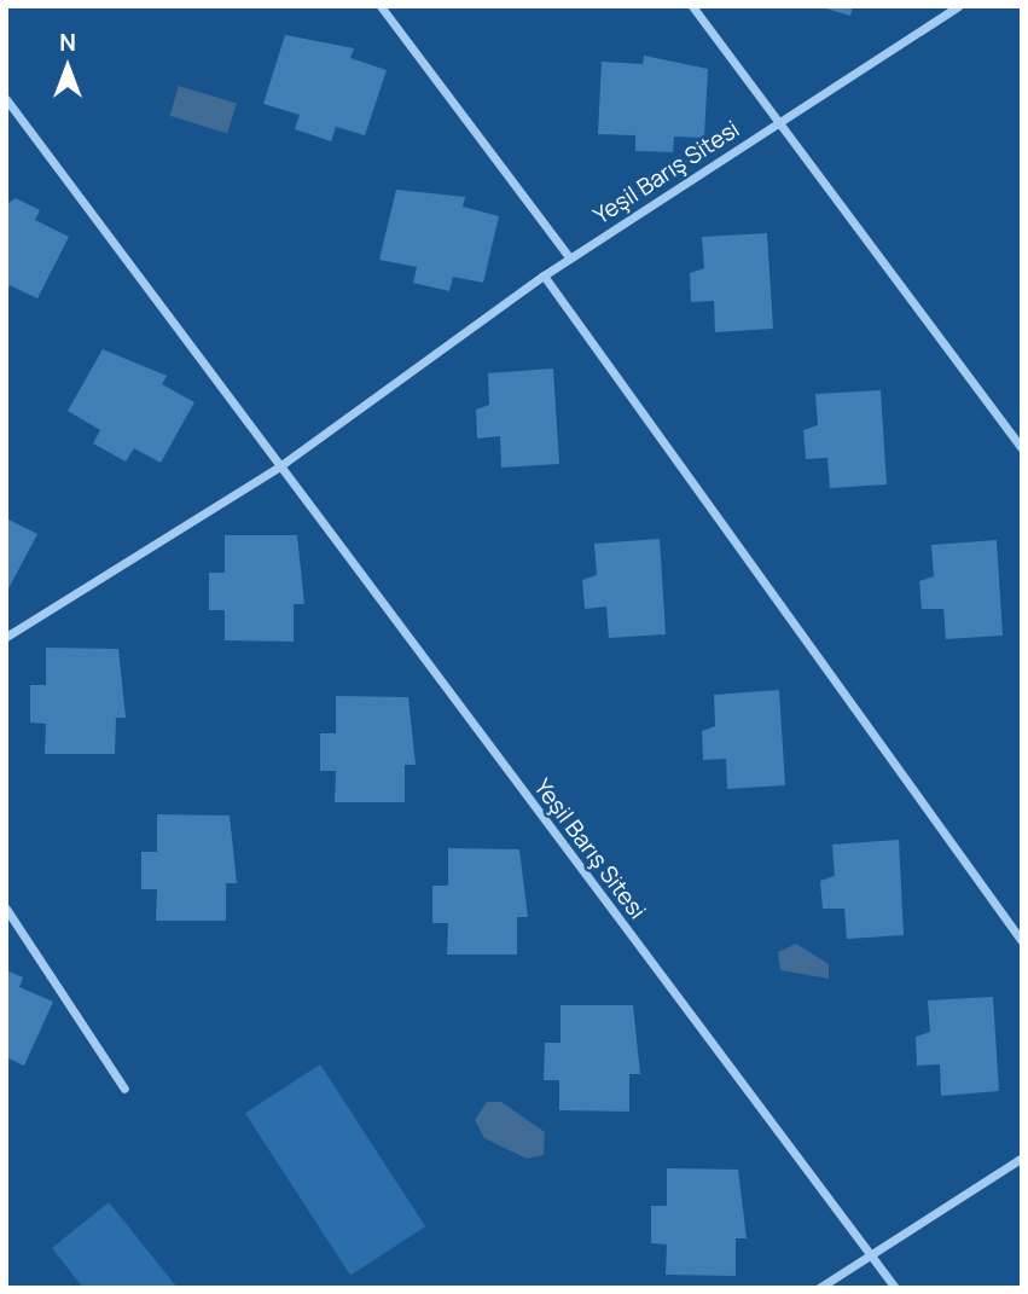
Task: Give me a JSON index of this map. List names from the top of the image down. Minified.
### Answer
{"streets":{"street":["Yeşil Barış Sitesi"]},"north":"top"}
